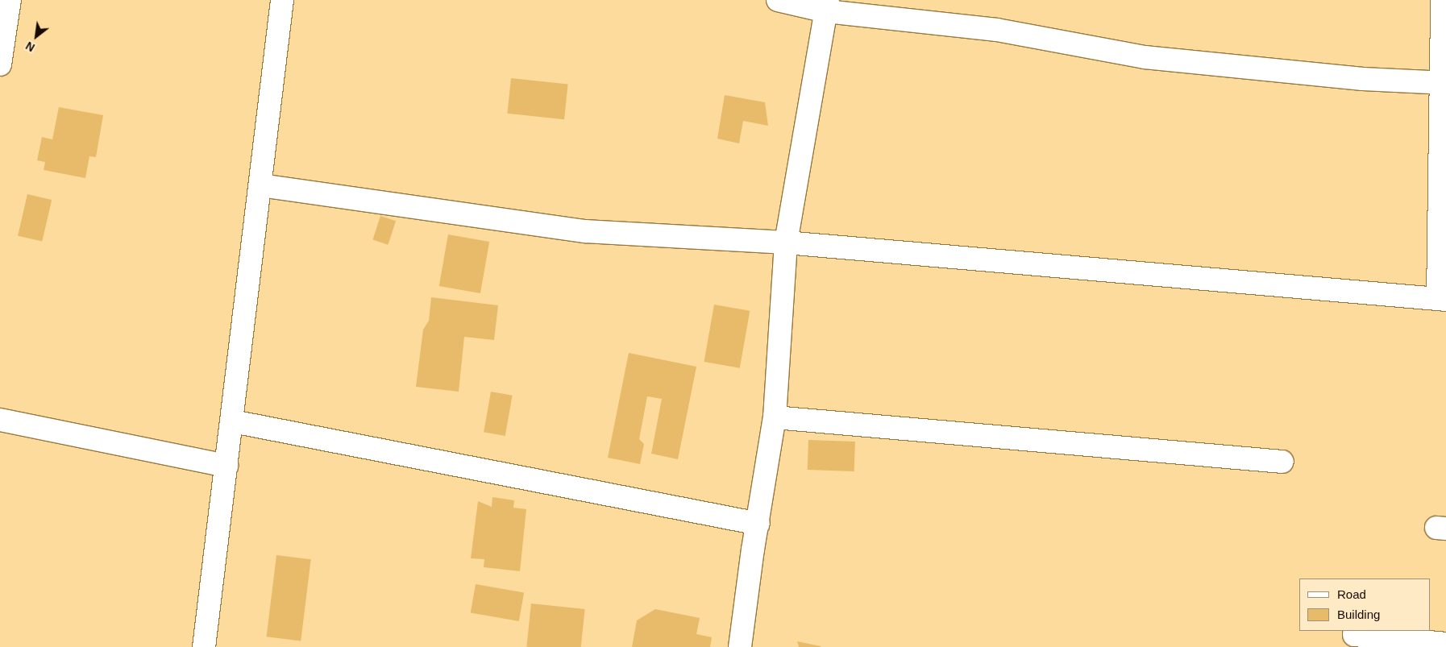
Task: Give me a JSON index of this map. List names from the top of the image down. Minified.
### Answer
{"legend":["Road","Building"],"north":"bottom left"}
